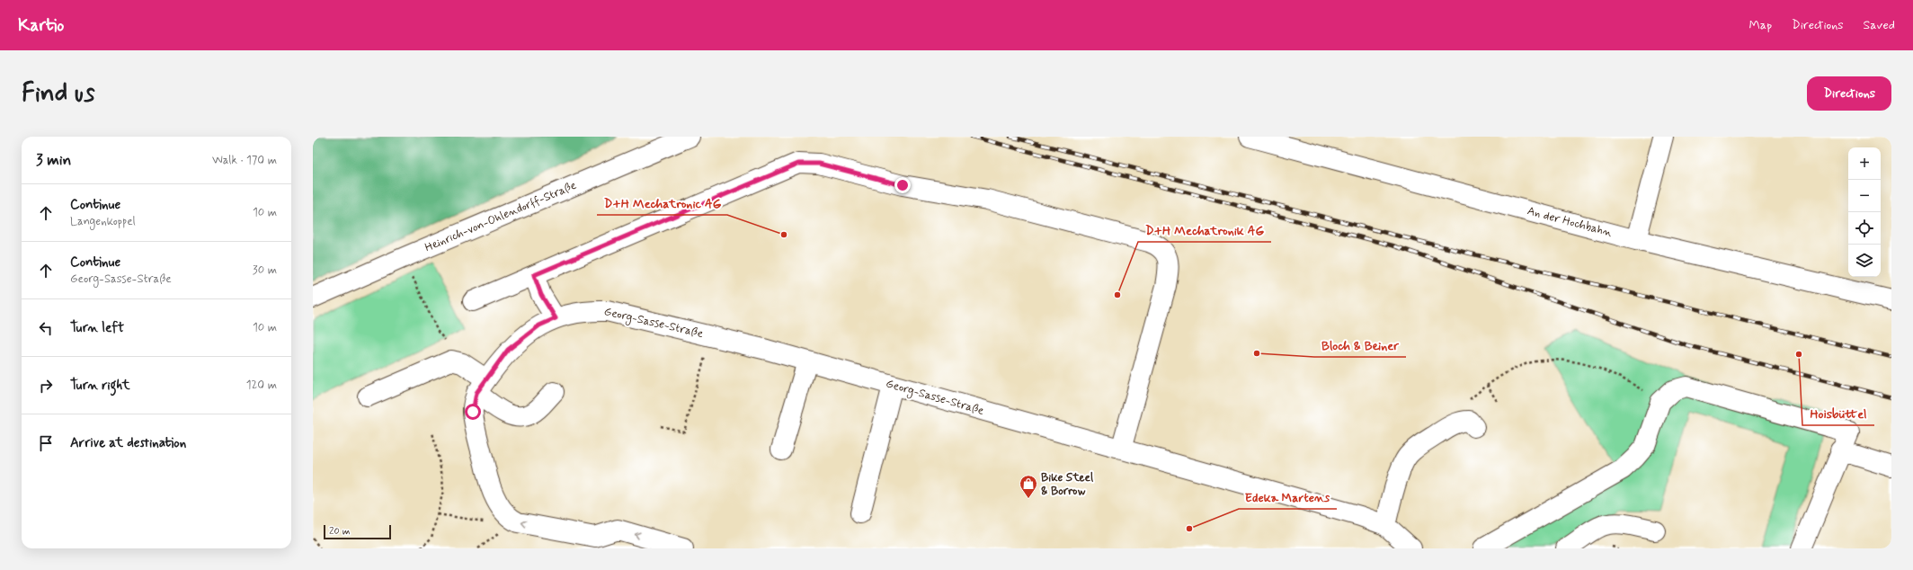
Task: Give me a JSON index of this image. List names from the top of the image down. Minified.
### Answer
{"streets":{"street":["Heinrich-von-Ohlendorff-Straße","An der Hochbahn","Georg-Sasse-Straße"]},"places":{"other":["D+H Mechatronic AG","D+H Mechatronik AG","Bloch & Beiner","Hoisbüttel","Edeka Martens"],"shop":["Bike Steel & Borrow"]},"scale_bar":"20 m","page":{"header":"Kartio","nav":["Map","Directions","Saved"],"buttons":"Directions","title":"Find us","heading":["3 min","Walk · 170 m"],"map_buttons":["+","−"],"list":[["Continue","Langenkoppel","10 m"],["Continue","Georg-Sasse-Straße","30 m"],["Turn left","10 m"],["Turn right","120 m"],"Arrive at destination"],"scale":"20 m"}}
